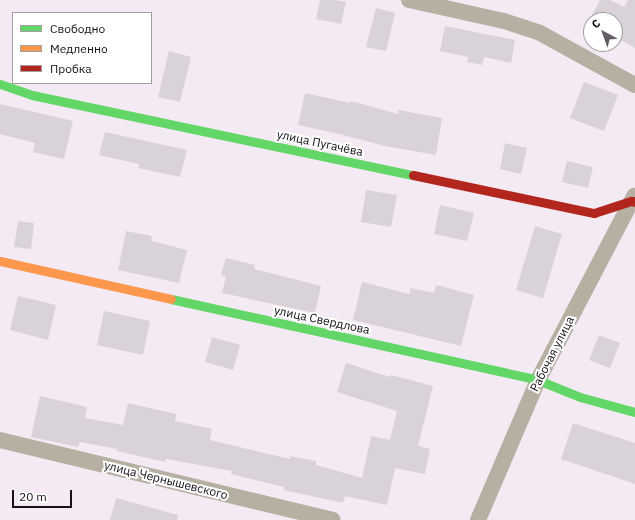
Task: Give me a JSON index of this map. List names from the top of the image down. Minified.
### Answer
{"streets":{"street":["улица Пугачёва","улица Свердлова","Рабочая улица","улица Чернышевского"]},"crossings":[["улица Пугачёва","Рабочая улица"],["улица Свердлова","Рабочая улица"]],"legend":["Свободно","Медленно","Пробка"],"scale_bar":"20 m","north":"top left"}
